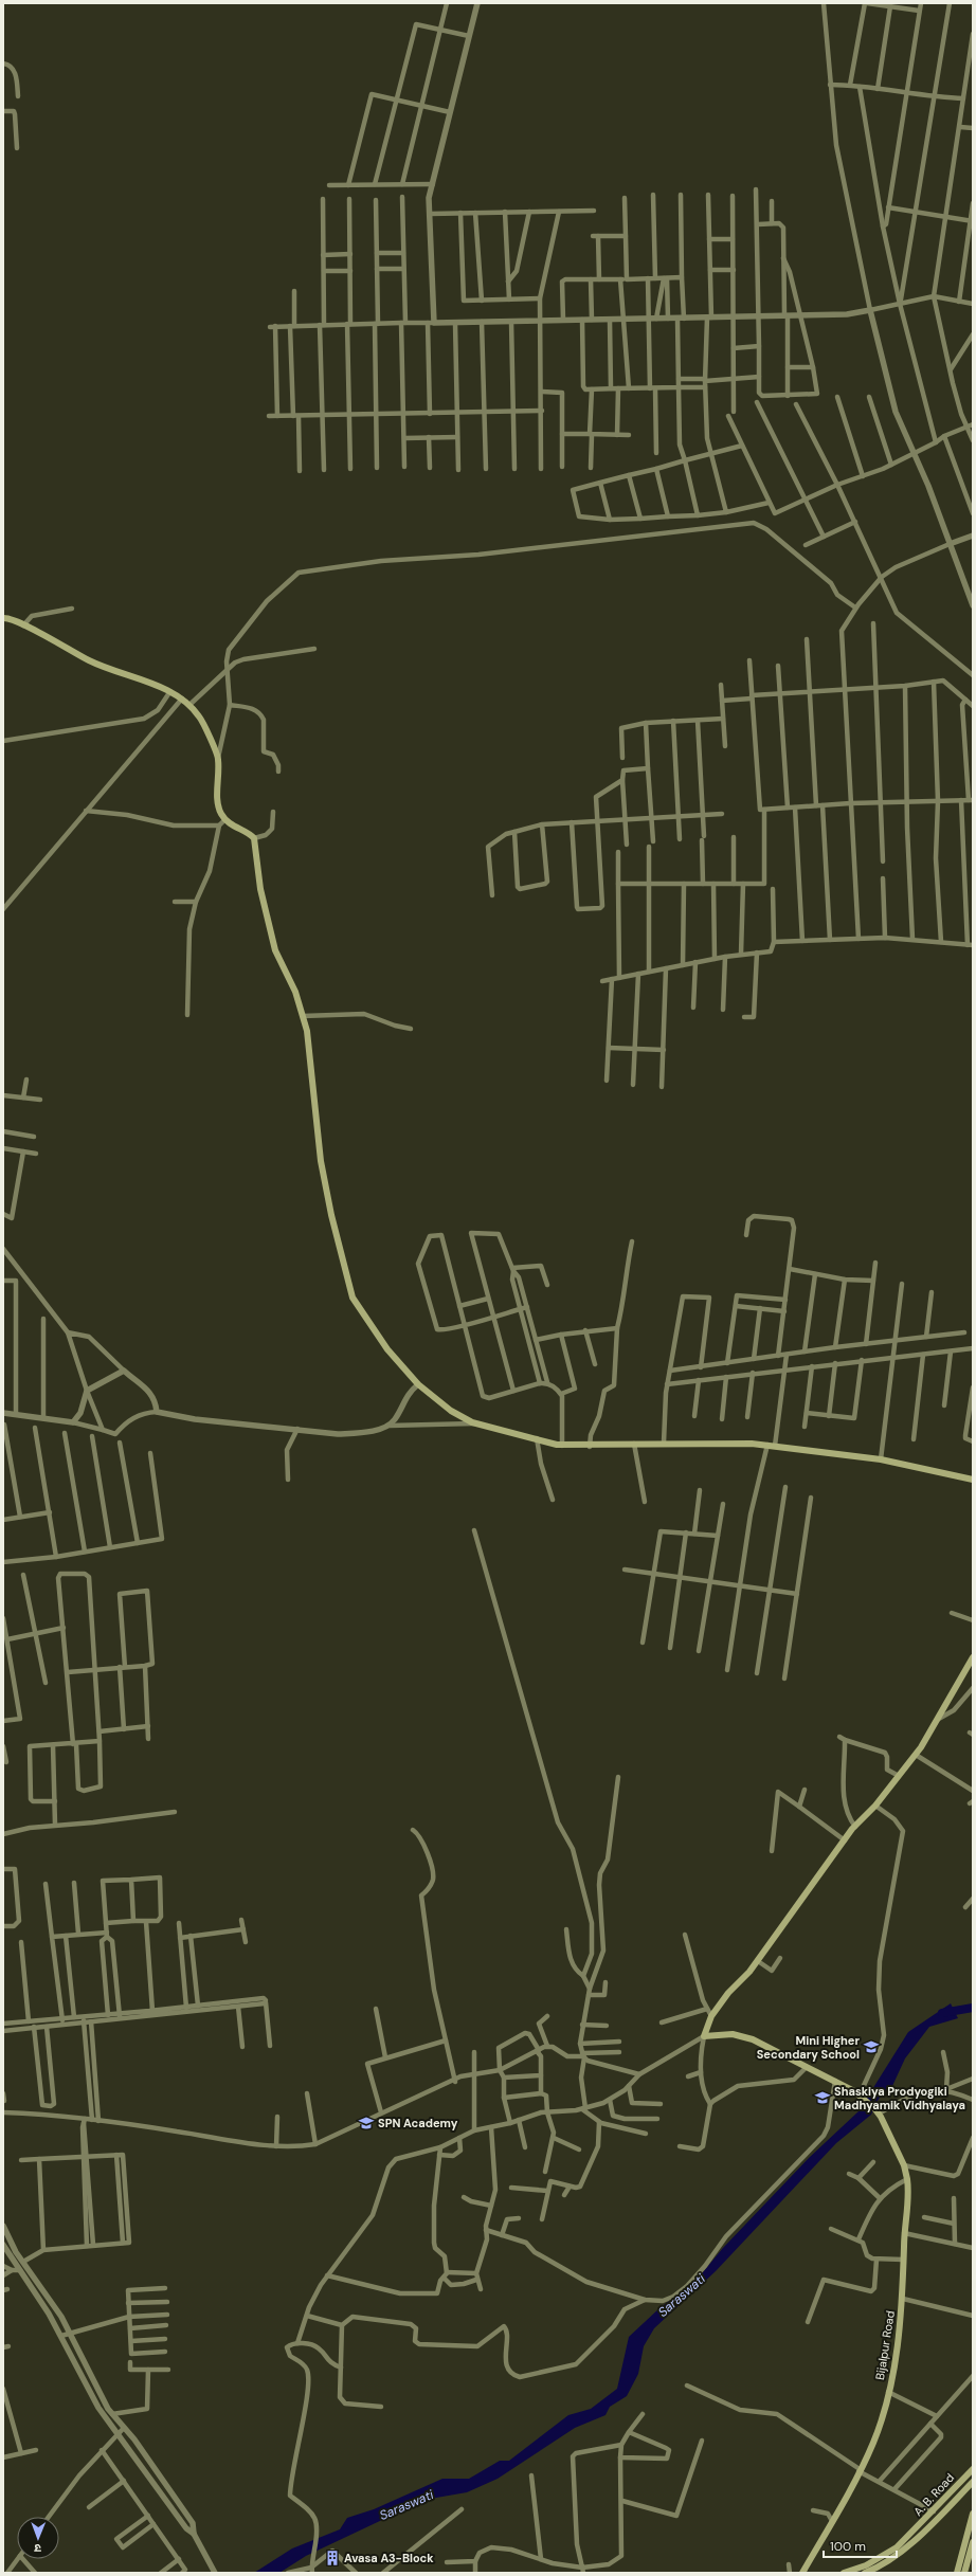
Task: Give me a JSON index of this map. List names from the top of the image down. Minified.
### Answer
{"streets":{"main road":["Bijalpur Road","A. B. Road"]},"water":["Saraswati"],"places":{"school or university":["Mini Higher Secondary School","Shaskiya Prodyogiki Madhyamik Vidhyalaya","SPN Academy"],"building":["Avasa A3-Block"]},"scale_bar":"100 m","north":"bottom"}
